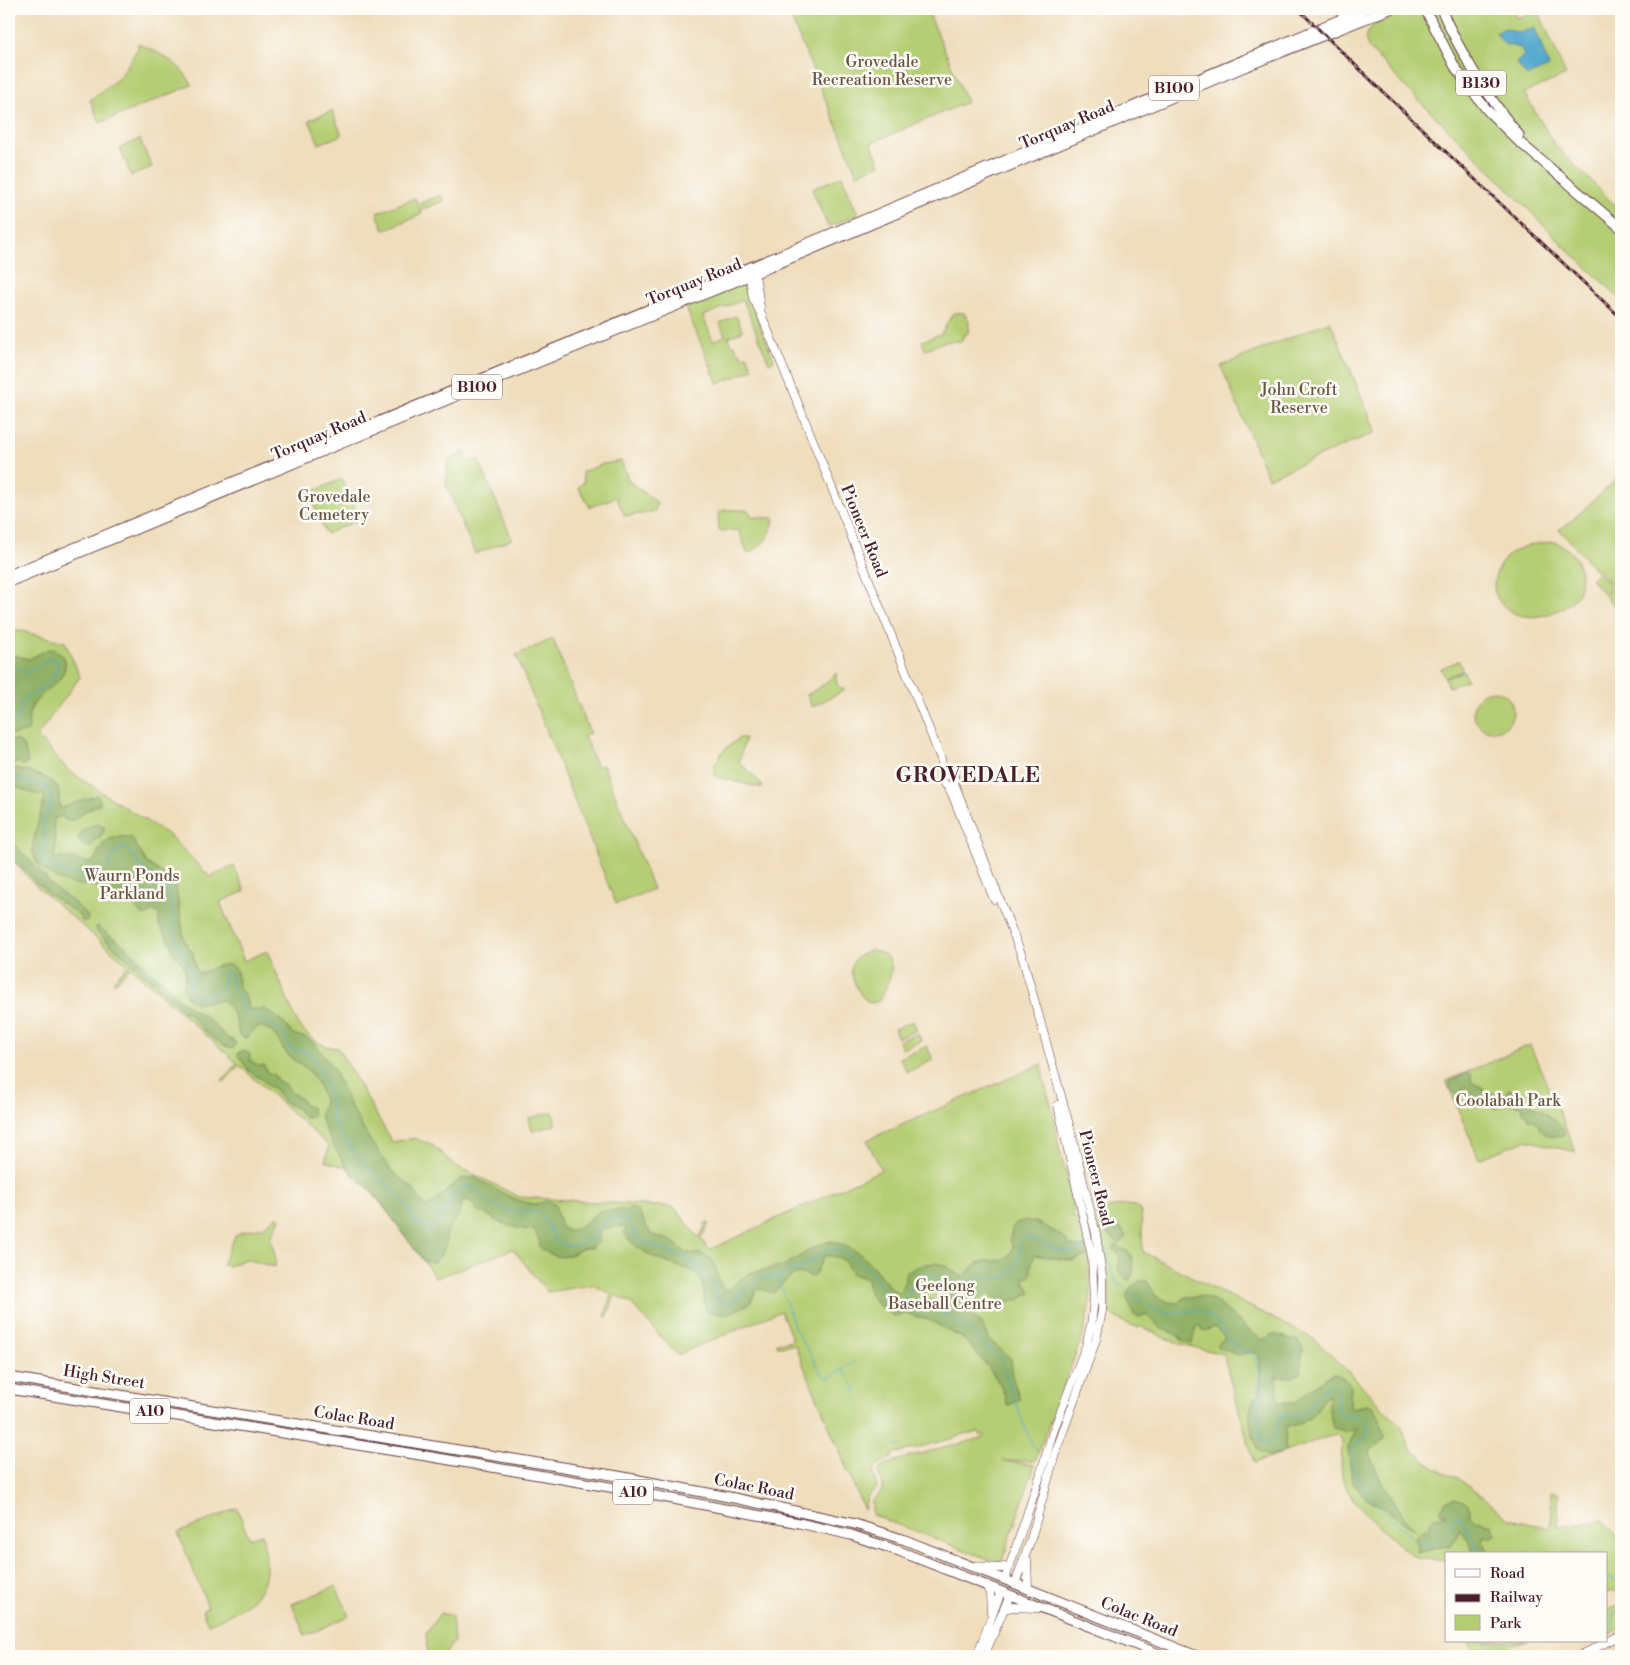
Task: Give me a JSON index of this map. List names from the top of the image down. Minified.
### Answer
{"streets":{"main road":["B130","B100","Torquay Road","Pioneer Road","High Street","A10","Colac Road"]},"crossings":[["Torquay Road","Pioneer Road"],["Pioneer Road","Colac Road"],["High Street","Colac Road"]],"districts":["GROVEDALE"],"parks":["Grovedale Recreation Reserve","John Croft Reserve","Grovedale Cemetery","Waurn Ponds Parkland","Coolabah Park","Geelong Baseball Centre"],"legend":["Road","Railway","Park"]}
